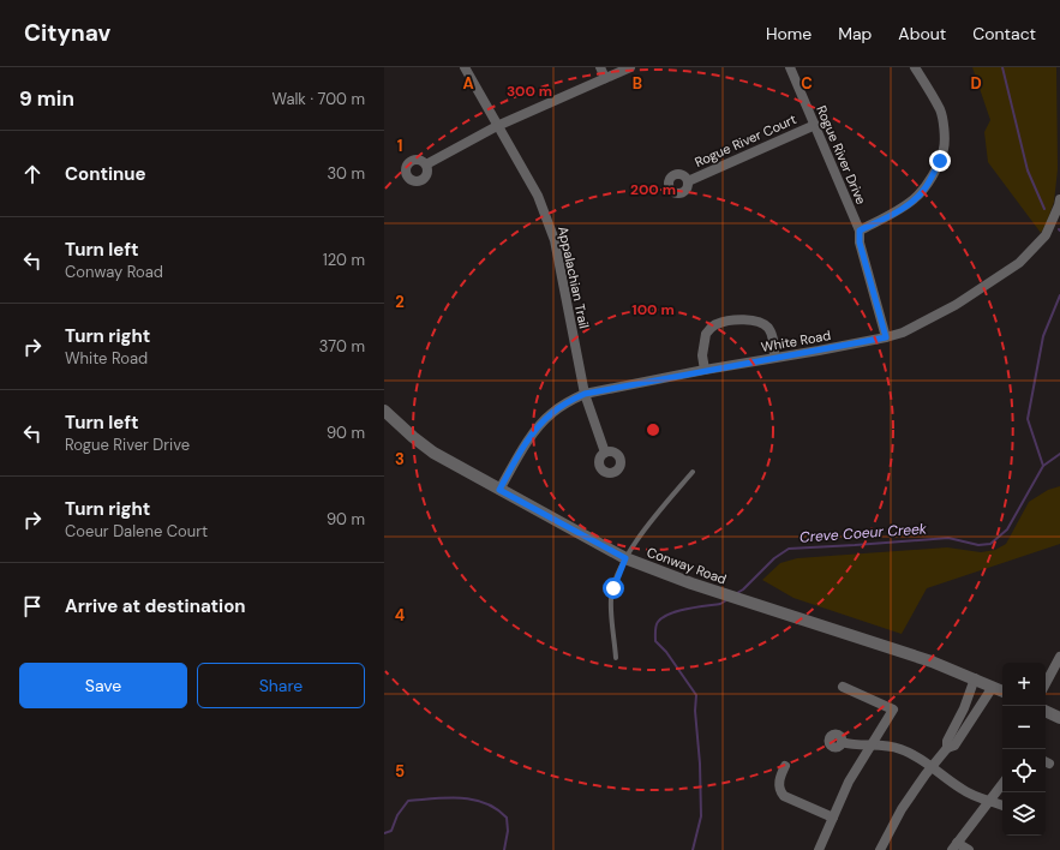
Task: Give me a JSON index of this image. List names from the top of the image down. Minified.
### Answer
{"streets":{"street":["Rogue River Court","Rogue River Drive","Appalachian Trail","White Road","Conway Road"]},"crossings":[["Rogue River Court","Rogue River Drive"],["Rogue River Drive","White Road"],["Appalachian Trail","White Road"],["White Road","Conway Road"]],"water":["Creve Coeur Creek"],"page":{"header":"Citynav","nav":["Home","Map","About","Contact"],"heading":["9 min","Walk · 700 m"],"list":[["Continue","30 m"],["Turn left","Conway Road","120 m"],["Turn right","White Road","370 m"],["Turn left","Rogue River Drive","90 m"],["Turn right","Coeur Dalene Court","90 m"],"Arrive at destination"],"buttons":["Save","Share"],"map_buttons":["+","−"]},"grid":{"columns":["A","B","C","D"],"rows":["1","2","3","4","5"]},"rings":["300 m","200 m","100 m"]}
